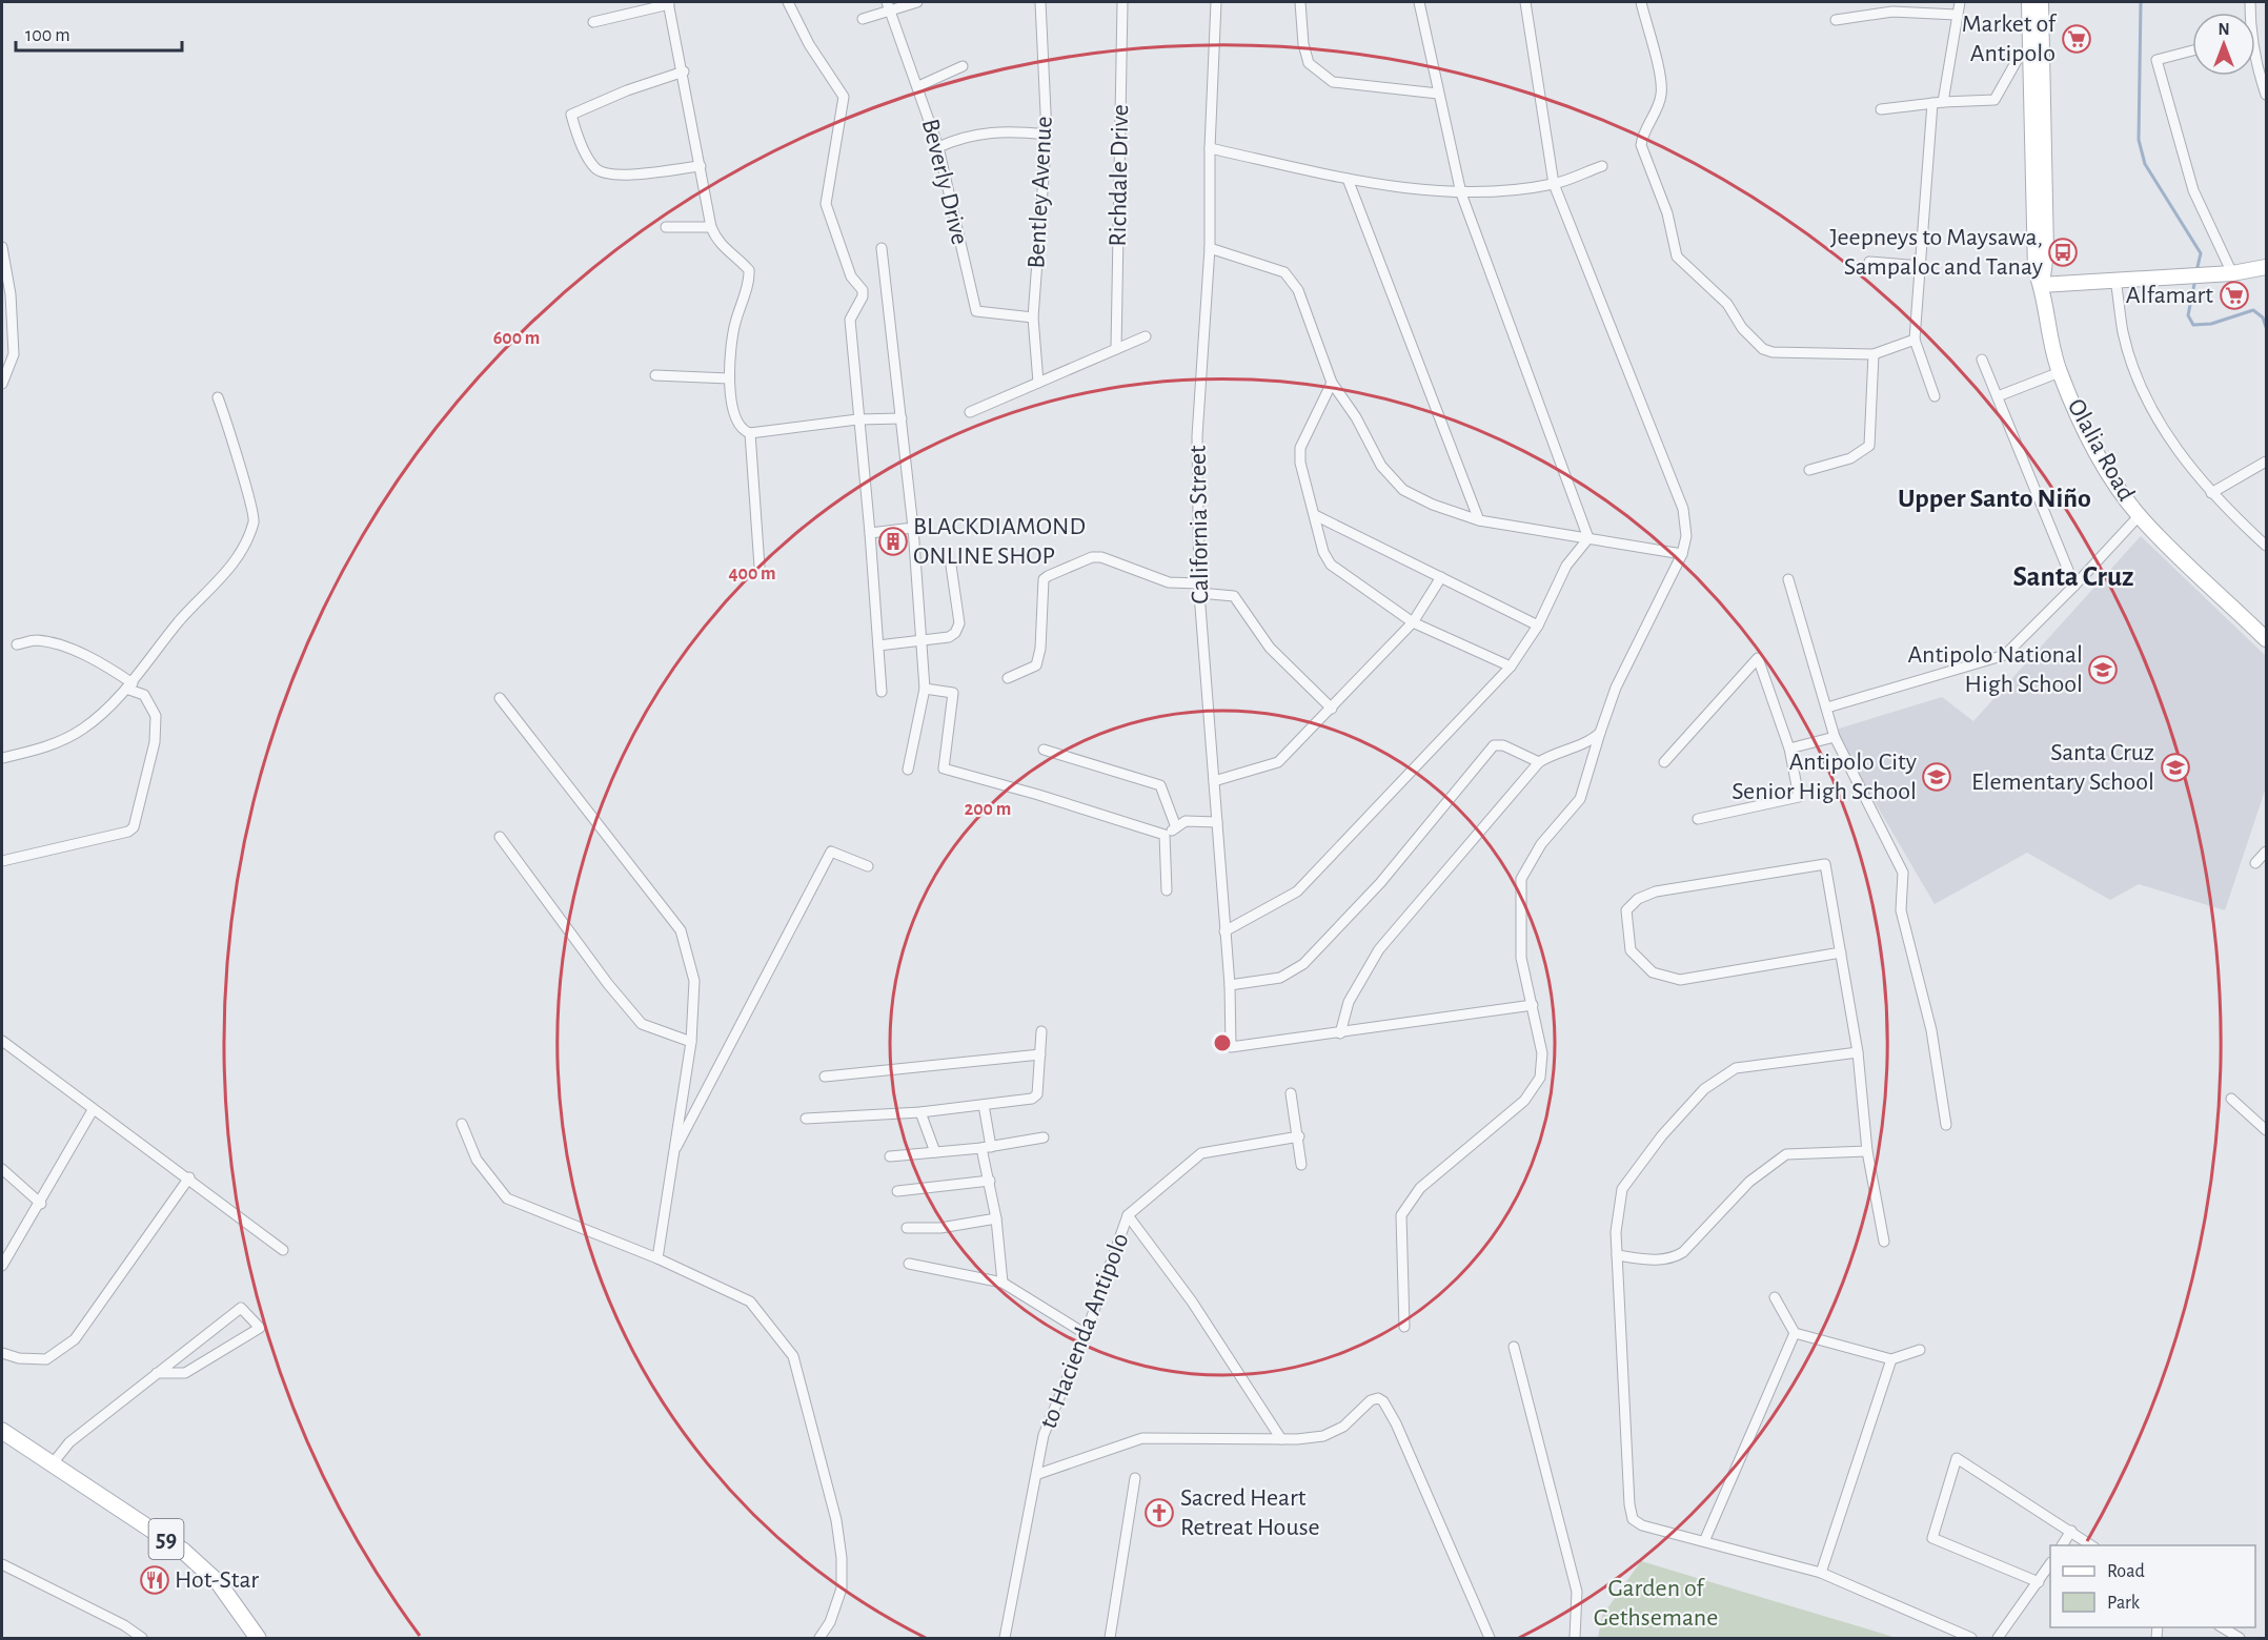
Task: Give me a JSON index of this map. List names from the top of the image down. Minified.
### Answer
{"streets":{"main road":["Olalia Road","59"],"street":["Richdale Drive","Beverly Drive","Bentley Avenue","California Street","to Hacienda Antipolo"]},"crossings":[["Beverly Drive","Bentley Avenue"]],"districts":["Upper Santo Niño","Santa Cruz"],"parks":["Garden of Gethsemane"],"places":{"supermarket":["Market of Antipolo","Alfamart"],"bus stop":["Jeepneys to Maysawa, Sampaloc and Tanay"],"building":["BLACKDIAMOND ONLINE SHOP"],"school or university":["Antipolo National High School","Santa Cruz Elementary School","Antipolo City Senior High School"],"church":["Sacred Heart Retreat House"],"restaurant":["Hot-Star"]},"legend":["Road","Park"],"scale_bar":"100 m","north":"top","rings":["600 m","400 m","200 m"]}
